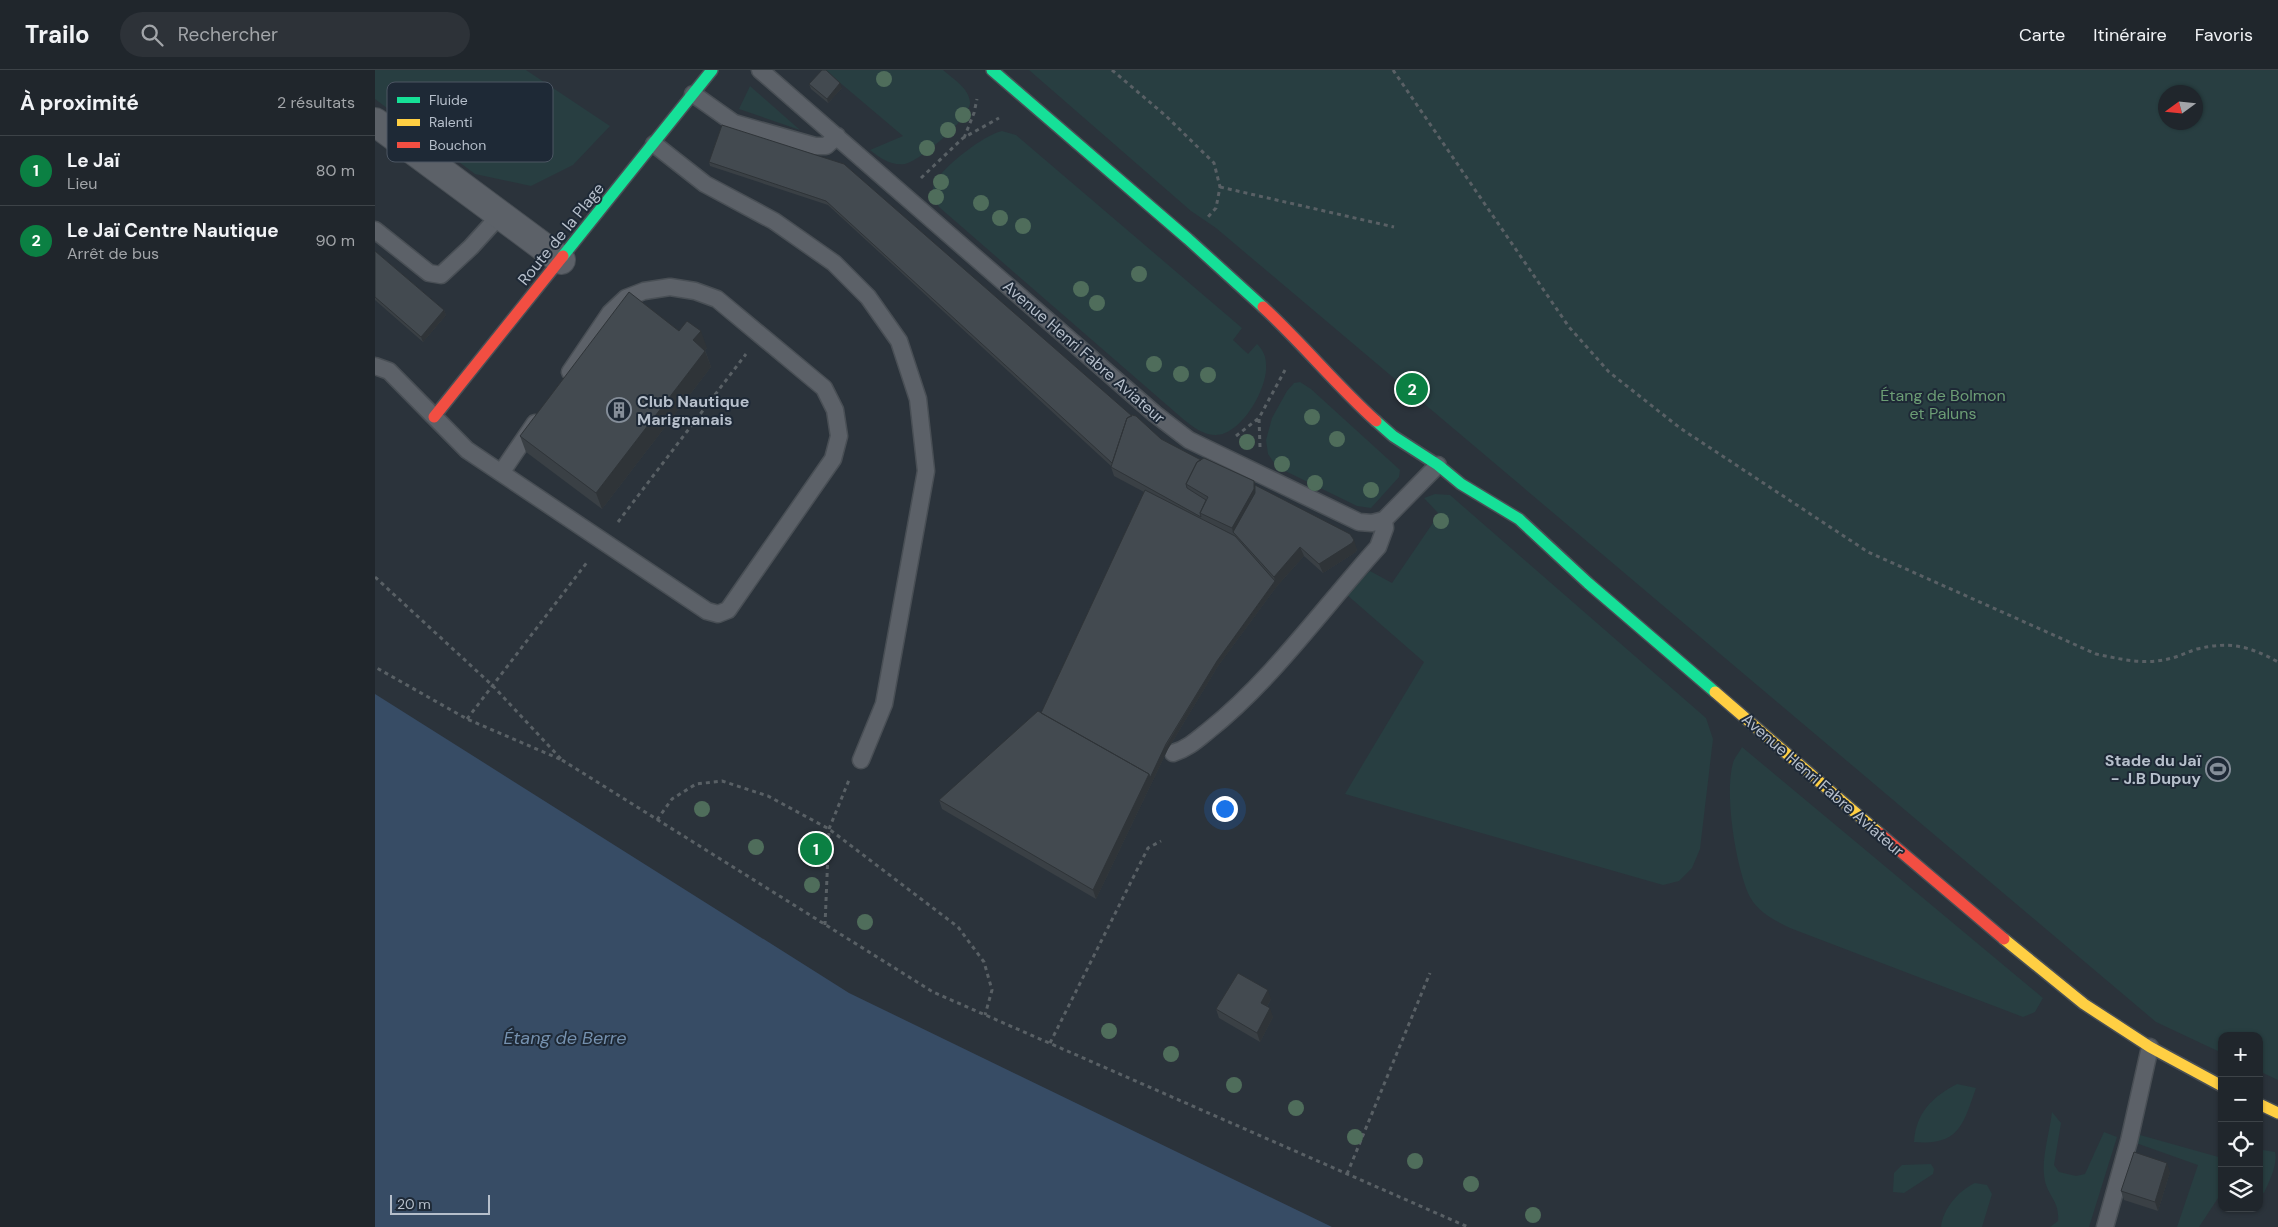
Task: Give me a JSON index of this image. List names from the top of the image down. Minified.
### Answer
{"streets":{"street":["Route de la Plage","Avenue Henri Fabre Aviateur"]},"water":["Étang de Berre"],"parks":["Étang de Bolmon et Paluns"],"places":{"building":["Club Nautique Marignanais"],"sports":["Stade du Jaï - J.B Dupuy"]},"legend":["Fluide","Ralenti","Bouchon"],"scale_bar":"20 m","north":"left","page":{"header":"Trailo","search":"Rechercher","nav":["Carte","Itinéraire","Favoris"],"heading":["À proximité","2 résultats"],"list":[{"mark":"1","name":"Le Jaï","note":"Lieu","value":"80 m"},{"mark":"2","name":"Le Jaï Centre Nautique","note":"Arrêt de bus","value":"90 m"}],"pins":["2","1"],"map_buttons":["+","−"],"scale":"20 m"}}
